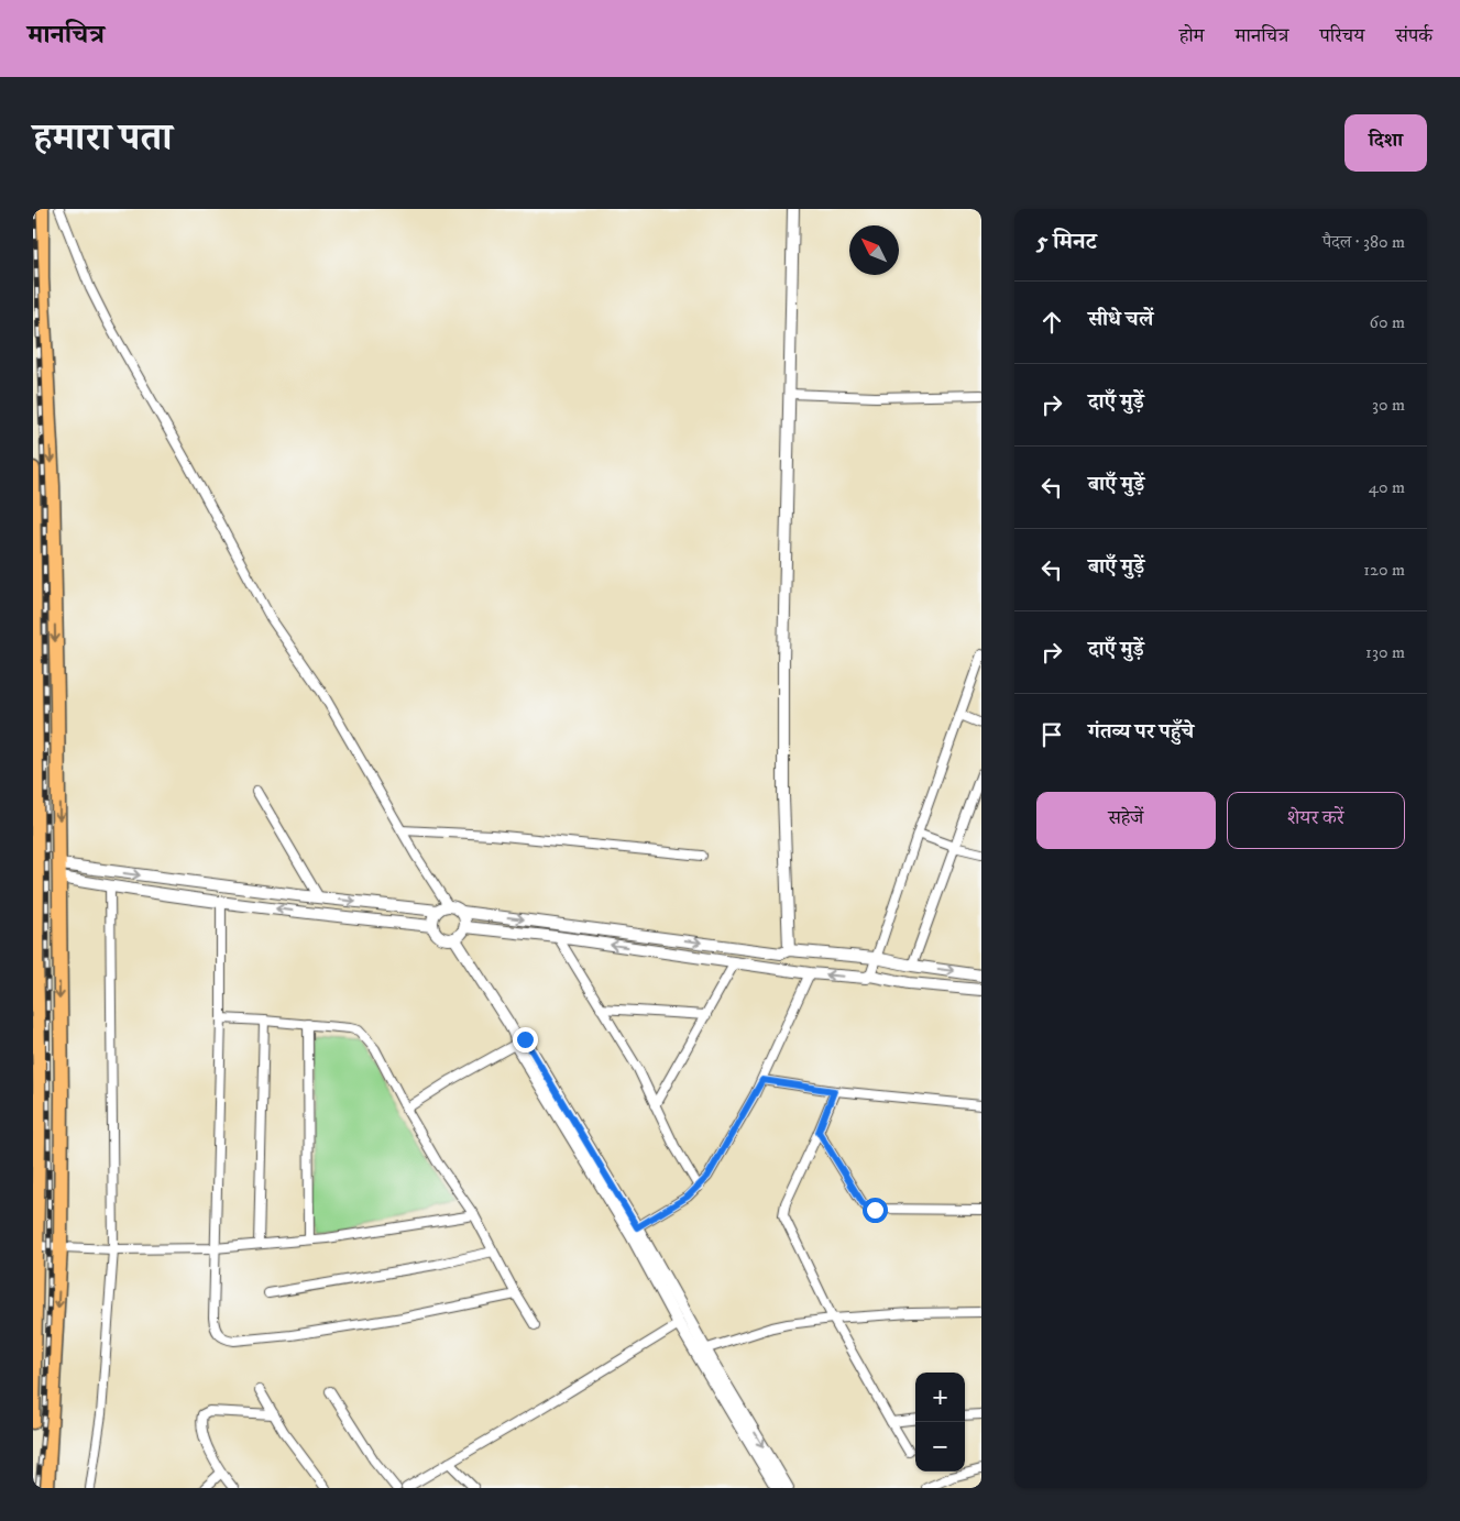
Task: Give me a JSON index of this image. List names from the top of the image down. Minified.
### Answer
{"north":"top left","page":{"header":"मानचित्र","nav":["होम","मानचित्र","परिचय","संपर्क"],"title":"हमारा पता","buttons":["दिशा",["सहेजें","शेयर करें"]],"heading":["5 मिनट","पैदल · 380 m"],"list":[["सीधे चलें","60 m"],["दाएँ मुड़ें","30 m"],["बाएँ मुड़ें","40 m"],["बाएँ मुड़ें","120 m"],["दाएँ मुड़ें","130 m"],"गंतव्य पर पहुँचे"],"map_buttons":["+","−"]}}
